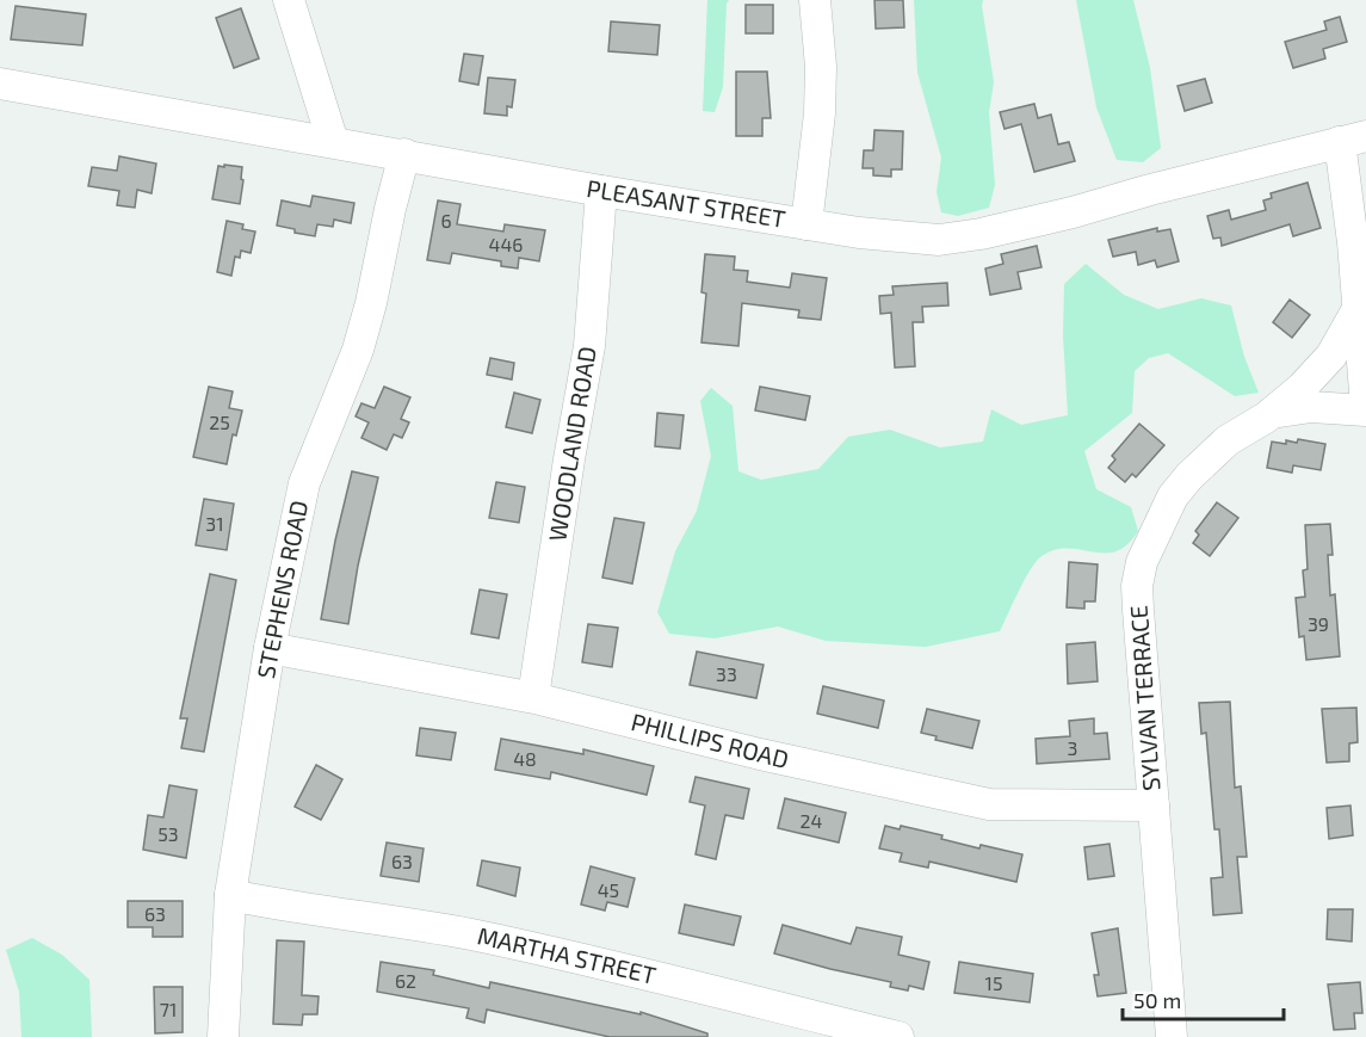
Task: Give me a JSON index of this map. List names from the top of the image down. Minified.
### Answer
{"streets":{"street":["PLEASANT STREET","WOODLAND ROAD","STEPHENS ROAD","SYLVAN TERRACE","PHILLIPS ROAD","MARTHA STREET"]},"crossings":[["PLEASANT STREET","WOODLAND ROAD"],["PLEASANT STREET","STEPHENS ROAD"],["WOODLAND ROAD","PHILLIPS ROAD"],["STEPHENS ROAD","PHILLIPS ROAD"],["STEPHENS ROAD","MARTHA STREET"],["SYLVAN TERRACE","PHILLIPS ROAD"]],"house_numbers":["6","446","25","31","39","33","3","48","24","53","63","45","63","62","15","71"],"scale_bar":"50 m"}
